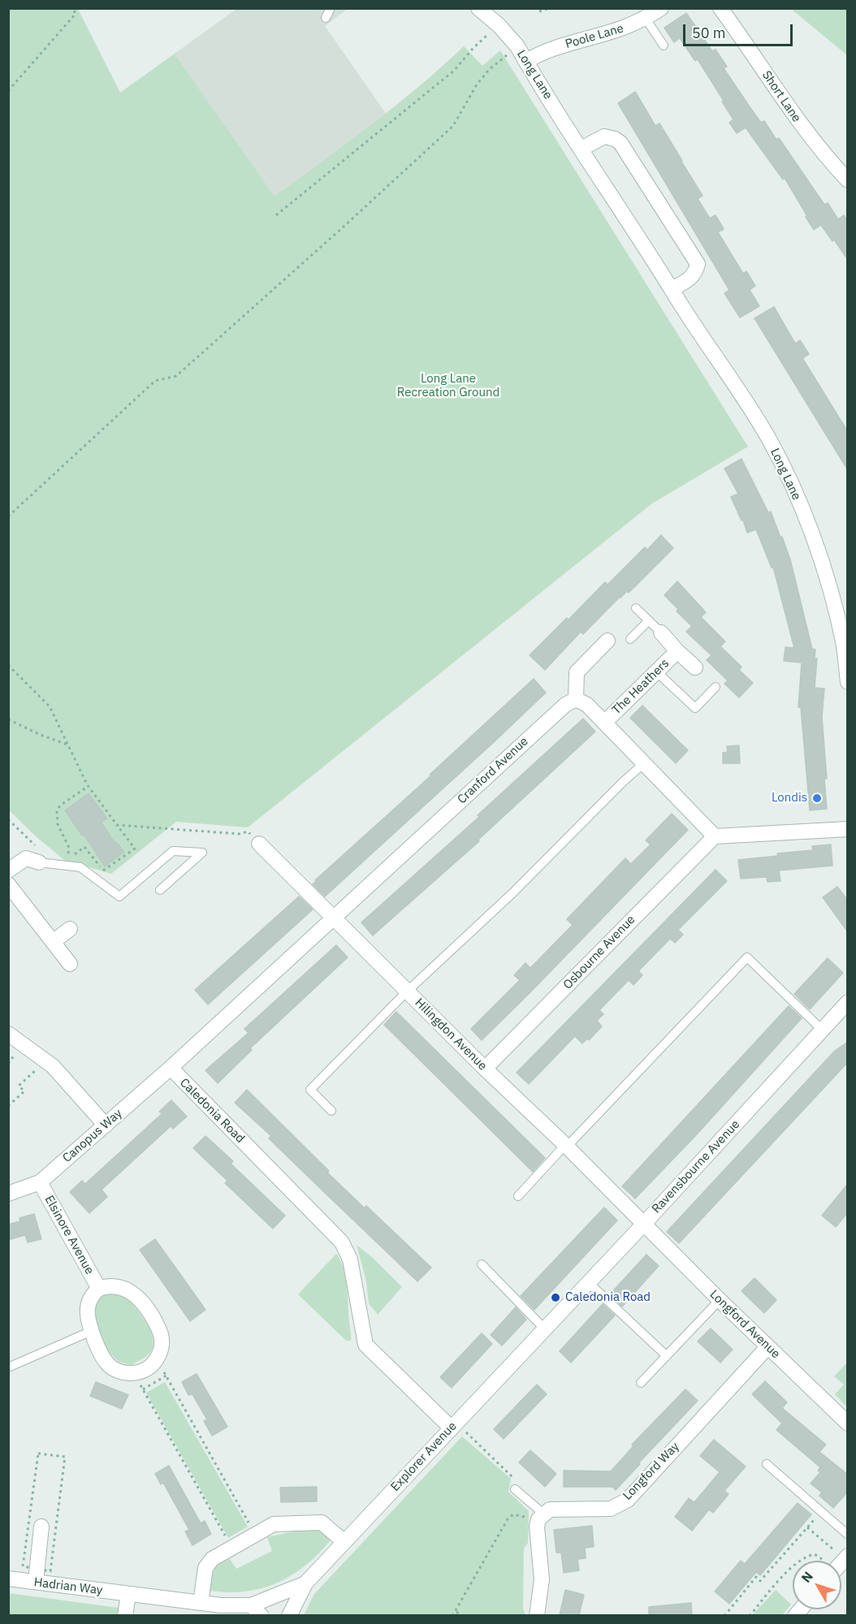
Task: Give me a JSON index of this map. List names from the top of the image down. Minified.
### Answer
{"streets":{"street":["Poole Lane","Long Lane","Short Lane","The Heathers","Cranford Avenue","Osbourne Avenue","Hilingdon Avenue","Caledonia Road","Canopus Way","Ravensbourne Avenue","Elsinore Avenue","Longford Avenue","Explorer Avenue","Longford Way","Hadrian Way"]},"crossings":[["Poole Lane","Long Lane"],["Cranford Avenue","Hilingdon Avenue"],["Cranford Avenue","Caledonia Road"],["Cranford Avenue","Canopus Way"],["Osbourne Avenue","Hilingdon Avenue"],["Hilingdon Avenue","Ravensbourne Avenue"],["Hilingdon Avenue","Longford Avenue"],["Caledonia Road","Canopus Way"],["Caledonia Road","Explorer Avenue"],["Canopus Way","Elsinore Avenue"],["Ravensbourne Avenue","Longford Avenue"],["Ravensbourne Avenue","Explorer Avenue"],["Longford Avenue","Longford Way"],["Explorer Avenue","Hadrian Way"]],"parks":["Long Lane Recreation Ground"],"places":["Londis","Caledonia Road"],"scale_bar":"50 m","north":"top left"}
